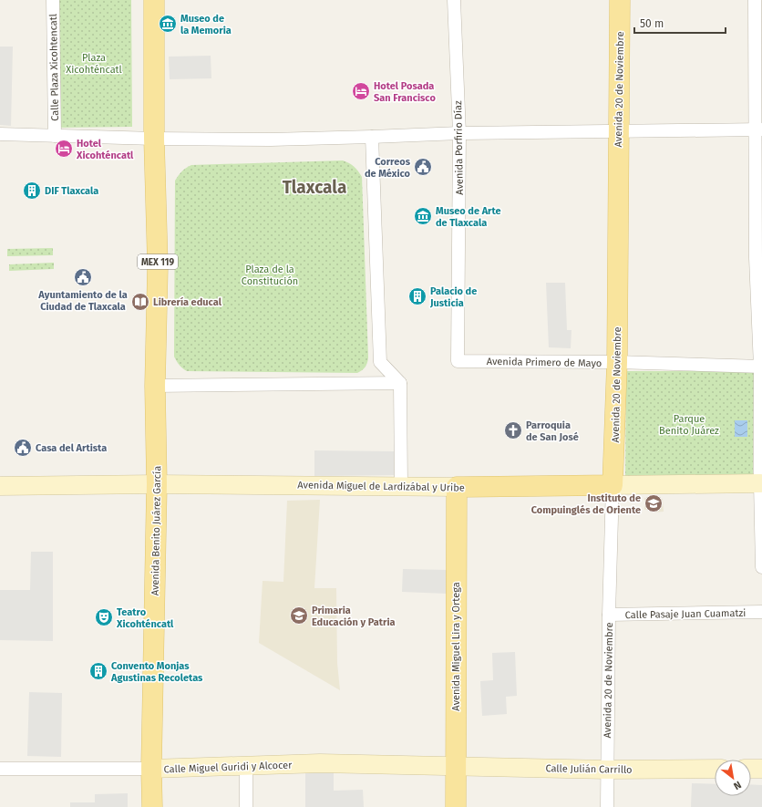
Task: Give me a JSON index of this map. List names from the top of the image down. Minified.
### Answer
{"streets":{"main road":["Avenida 20 de Noviembre","MEX 119","Avenida Miguel de Lardizábal y Uribe","Avenida Benito Juárez García","Avenida Miguel Lira y Ortega"],"street":["Calle Plaza Xicohtencatl","Avenida Porfirio Díaz","Avenida Primero de Mayo","Calle Pasaje Juan Cuamatzi","Calle Miguel Guridi y Alcocer","Calle Julián Carrillo"]},"crossings":[["Avenida 20 de Noviembre","Avenida Primero de Mayo"],["Avenida 20 de Noviembre","Avenida Miguel de Lardizábal y Uribe"],["Avenida 20 de Noviembre","Calle Pasaje Juan Cuamatzi"],["Avenida 20 de Noviembre","Calle Julián Carrillo"],["Avenida Porfirio Díaz","Avenida Primero de Mayo"],["MEX 119","Avenida Benito Juárez García"],["Avenida Miguel de Lardizábal y Uribe","Avenida Benito Juárez García"],["Avenida Miguel de Lardizábal y Uribe","Avenida Miguel Lira y Ortega"],["Avenida Benito Juárez García","Calle Miguel Guridi y Alcocer"],["Avenida Miguel Lira y Ortega","Calle Miguel Guridi y Alcocer"],["Avenida Miguel Lira y Ortega","Calle Julián Carrillo"],["Calle Miguel Guridi y Alcocer","Calle Julián Carrillo"]],"districts":["Tlaxcala"],"parks":["Plaza Xicohténcatl","Plaza de la Constitución","Parque Benito Juárez"],"places":{"museum":["Museo de la Memoria","Museo de Arte de Tlaxcala"],"hotel":["Hotel Posada San Francisco","Hotel Xicohténcatl"],"public building":["Correos de México","Ayuntamiento de la Ciudad de Tlaxcala","Casa del Artista"],"building":["DIF Tlaxcala","Palacio de Justicia","Convento Monjas Agustinas Recoletas"],"library":["Librería educal"],"church":["Parroquia de San José"],"school or university":["Instituto de Compuinglés de Oriente","Primaria Educación y Patria"],"theatre":["Teatro Xicohténcatl"]},"scale_bar":"50 m","north":"bottom right"}
